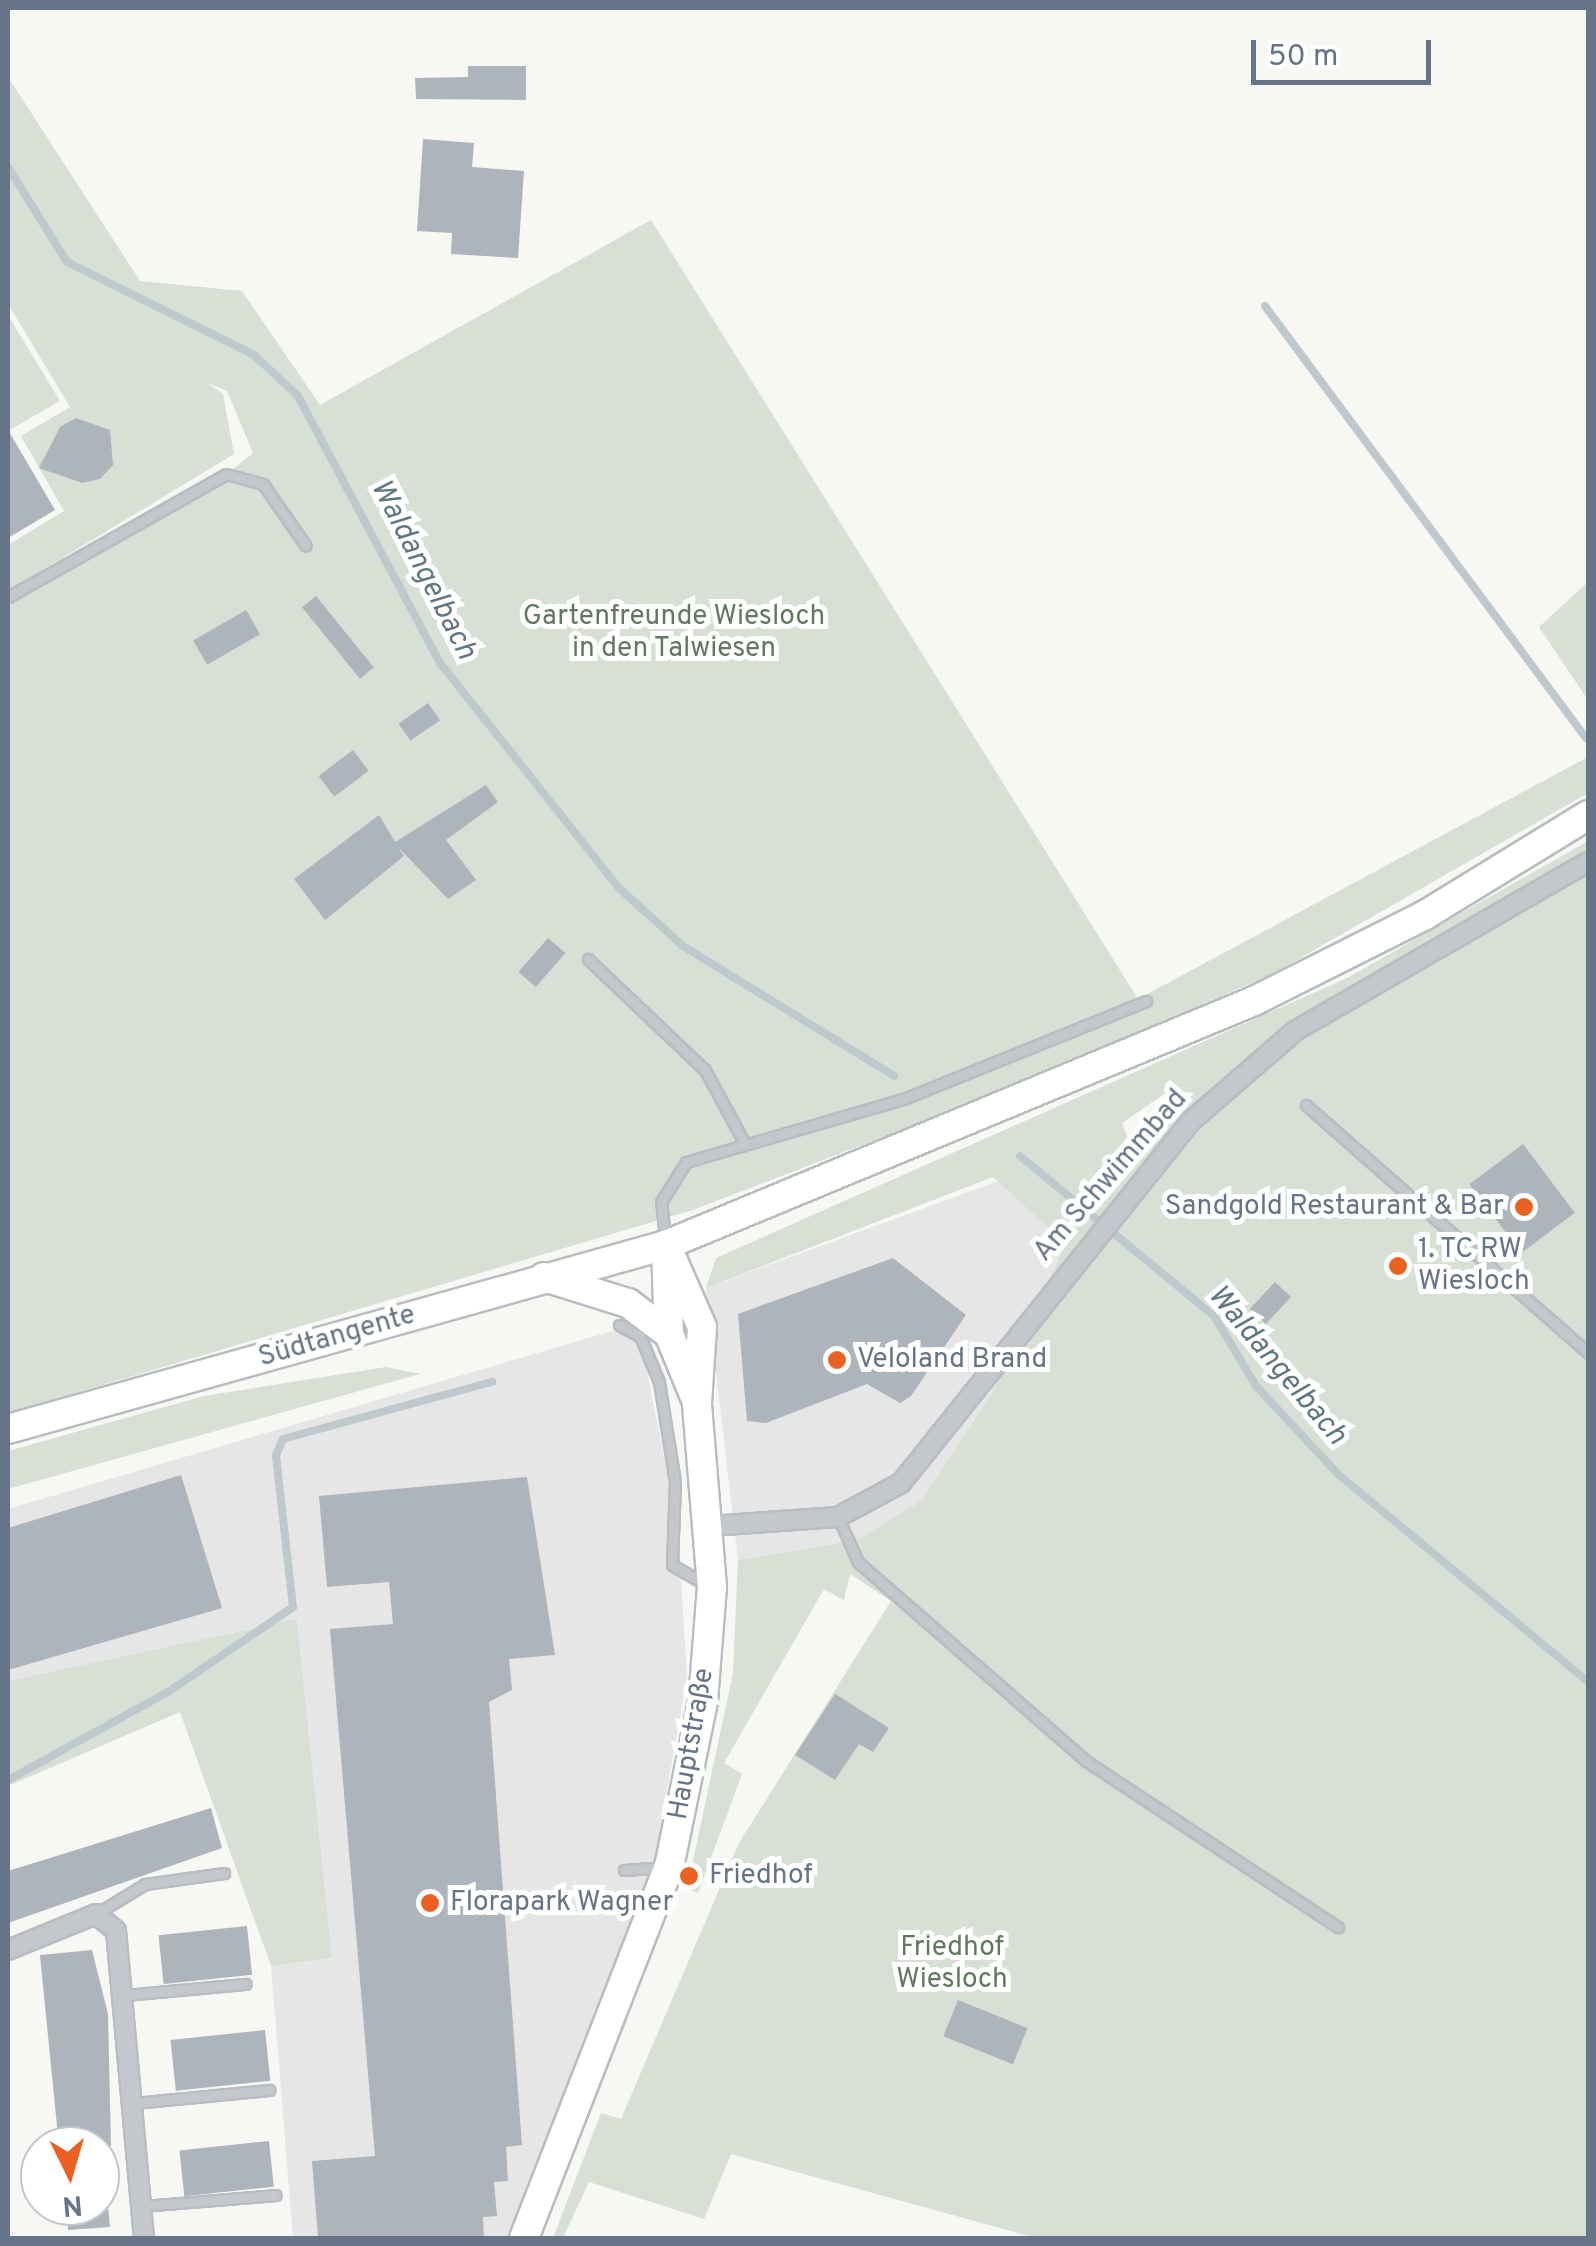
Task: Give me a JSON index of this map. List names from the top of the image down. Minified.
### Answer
{"streets":{"main road":["Südtangente","Hauptstraße"],"street":["Am Schwimmbad"]},"crossings":[["Am Schwimmbad","Hauptstraße"],["Südtangente","Hauptstraße"]],"water":["Waldangelbach"],"parks":["Gartenfreunde Wiesloch in den Talwiesen","Friedhof Wiesloch"],"places":["Sandgold Restaurant & Bar","1. TC RW Wiesloch","Veloland Brand","Friedhof","Florapark Wagner"],"scale_bar":"50 m","north":"bottom"}
